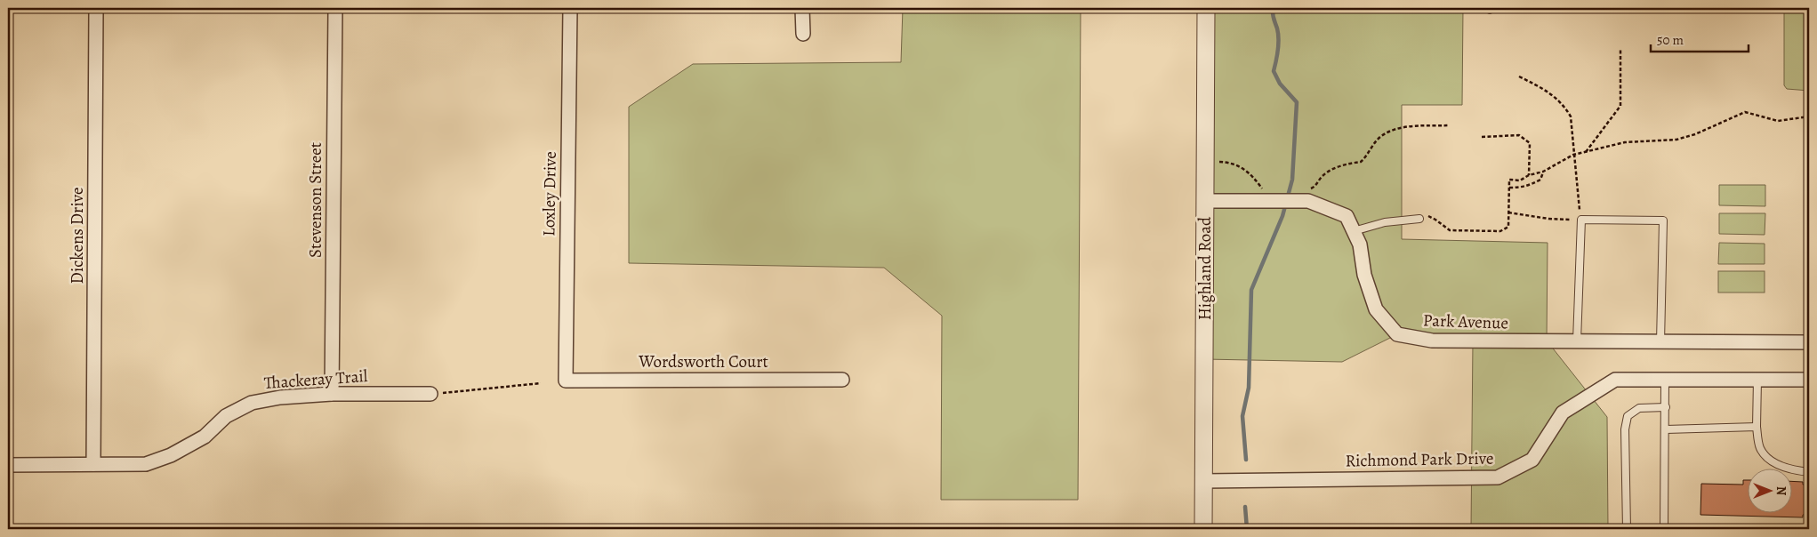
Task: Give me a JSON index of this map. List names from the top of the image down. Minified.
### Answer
{"streets":{"street":["Loxley Drive","Stevenson Street","Dickens Drive","Highland Road","Park Avenue","Wordsworth Court","Thackeray Trail","Richmond Park Drive"]},"crossings":[["Loxley Drive","Wordsworth Court"],["Stevenson Street","Thackeray Trail"],["Dickens Drive","Thackeray Trail"],["Highland Road","Park Avenue"],["Highland Road","Richmond Park Drive"]],"scale_bar":"50 m","north":"right"}
